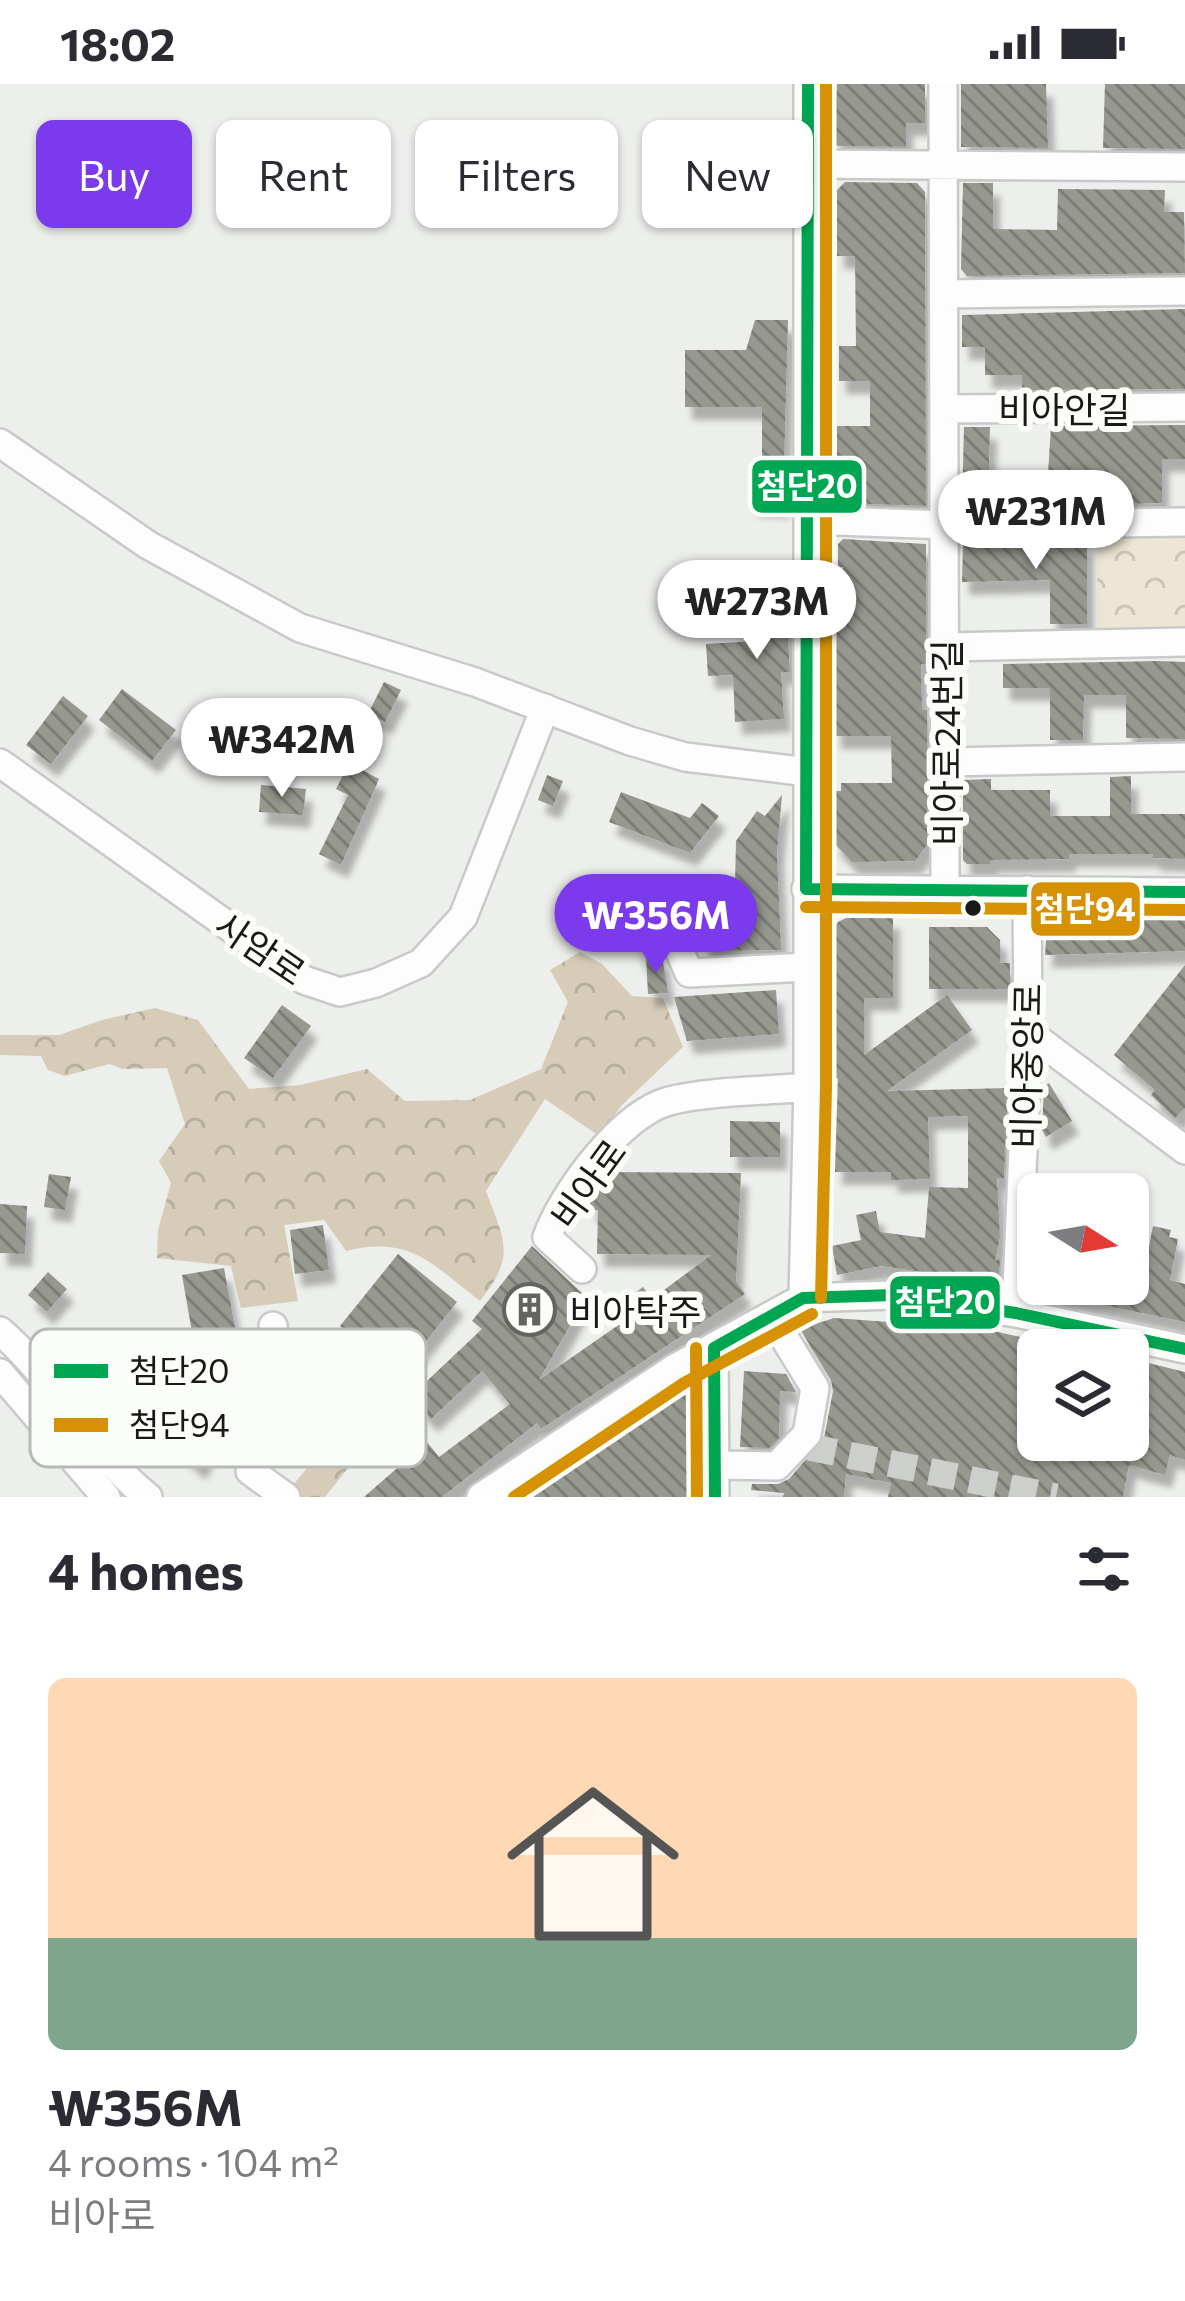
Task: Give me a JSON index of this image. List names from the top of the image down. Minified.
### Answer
{"streets":{"street":["비아안길","비아로24번길","사암로","비아중앙로","비아로"]},"crossings":[["비아안길","비아로24번길"]],"places":{"building":["비아탁주"]},"lines":["transit line 첨단20","transit line 첨단94"],"legend":["첨단20","첨단94"],"north":"right","page":{"status":"18:02","chip":["Buy","Rent","Filters","New"],"price":["₩231M","₩273M","₩342M","₩356M"],"heading":"4 homes","list":[{"name":"₩356M","note":"4 rooms · 104 m² · 비아로"}]}}
